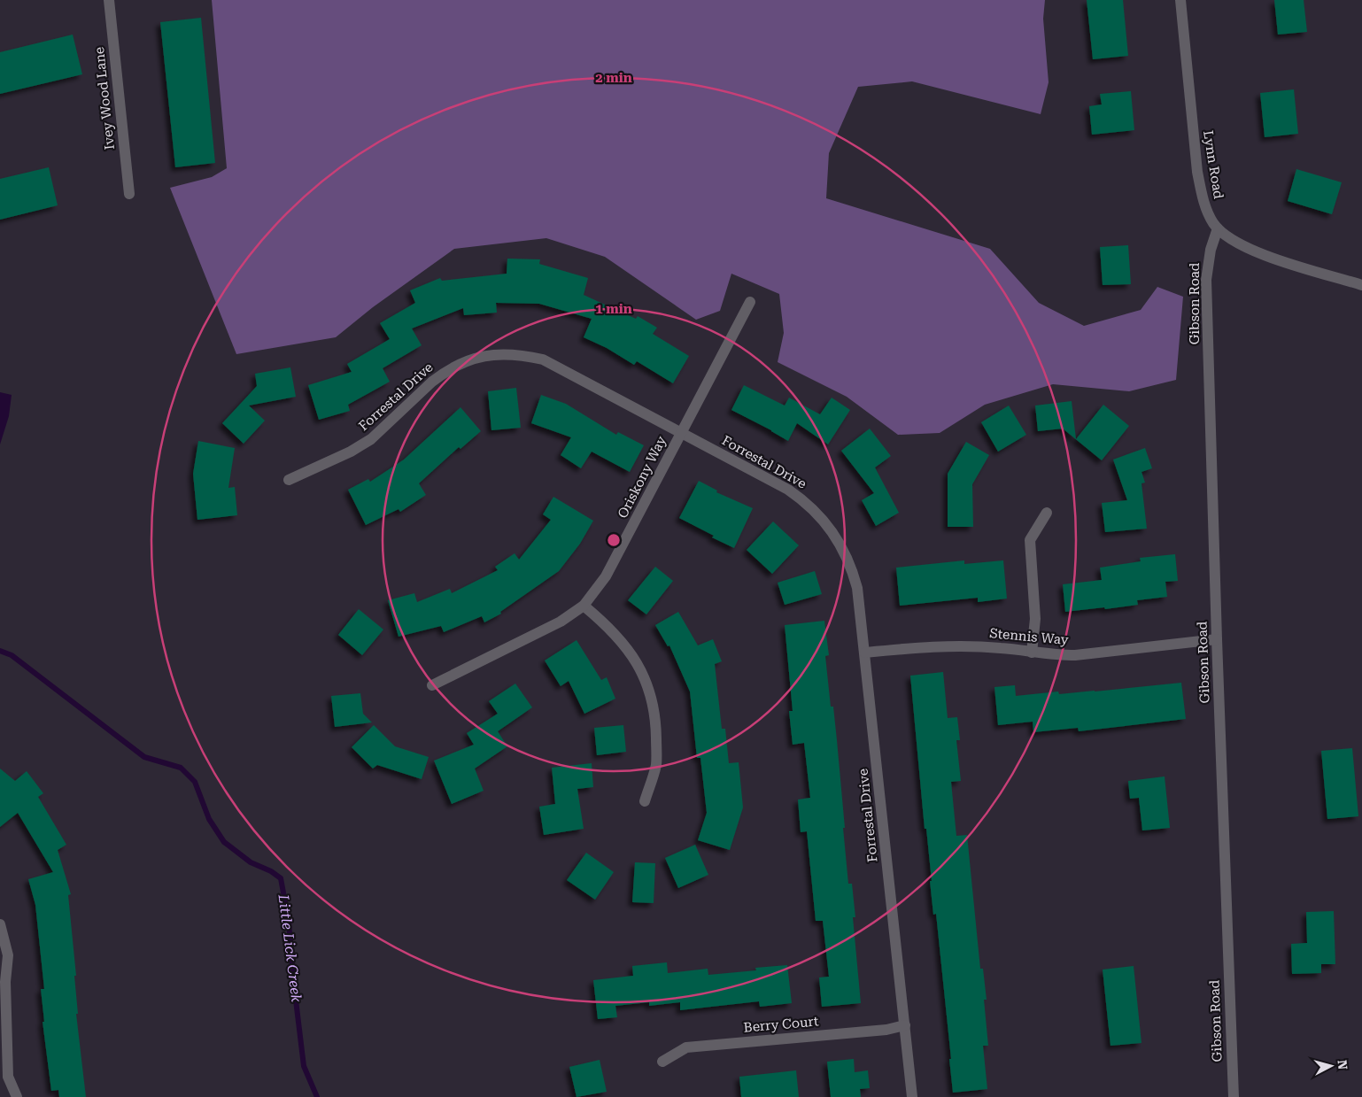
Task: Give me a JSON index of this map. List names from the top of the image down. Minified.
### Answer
{"streets":{"street":["Ivey Wood Lane","Lynn Road","Gibson Road","Forrestal Drive","Oriskony Way","Stennis Way","Berry Court"]},"crossings":[["Lynn Road","Gibson Road"],["Gibson Road","Stennis Way"],["Forrestal Drive","Oriskony Way"],["Forrestal Drive","Stennis Way"],["Forrestal Drive","Berry Court"]],"water":["Little Lick Creek"],"north":"right","rings":["2 min","1 min"]}
